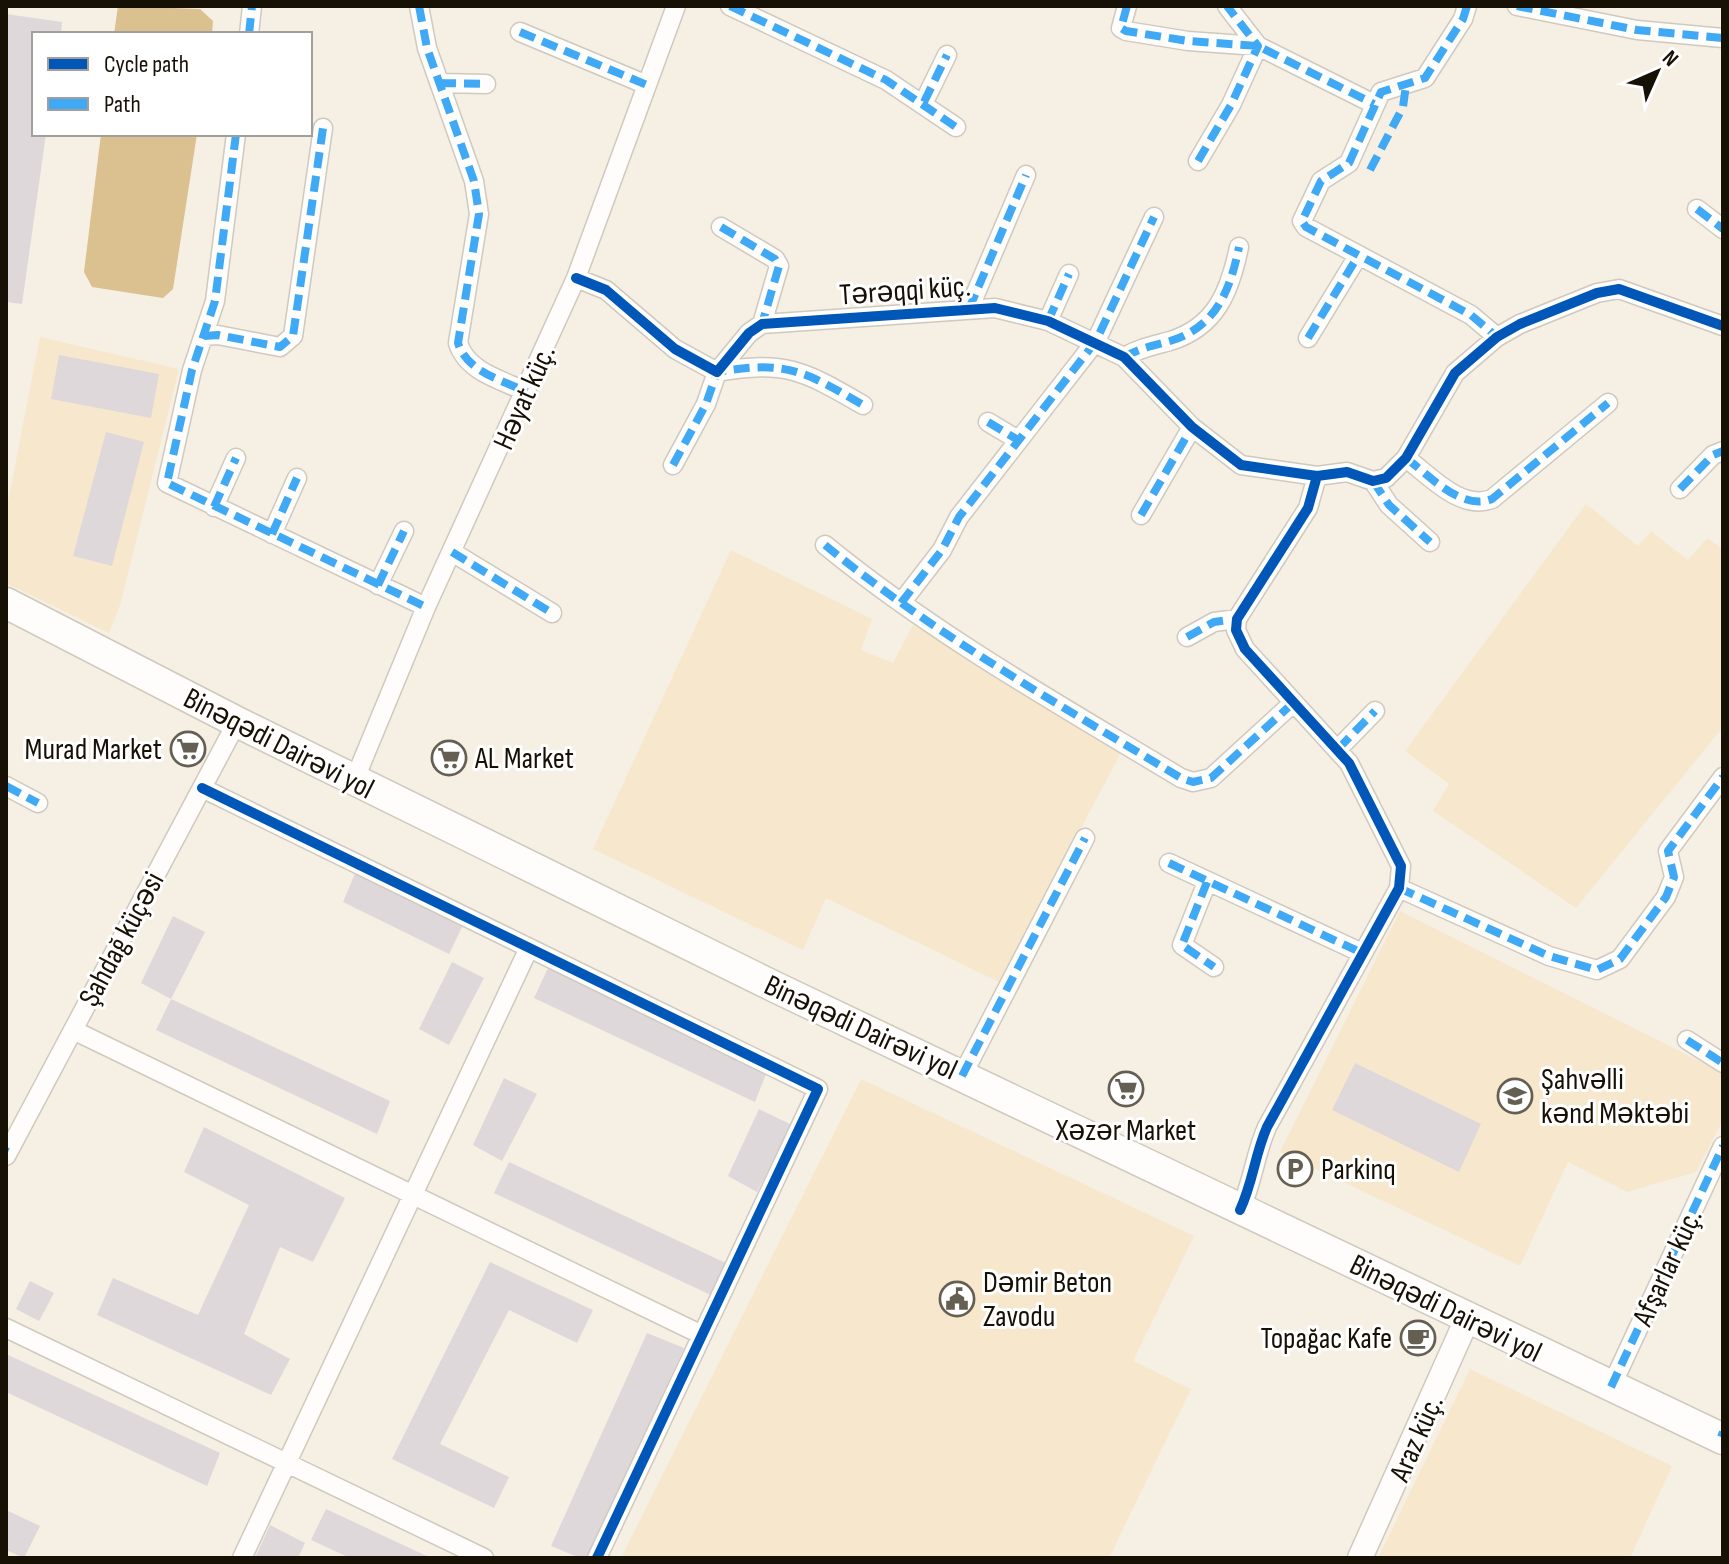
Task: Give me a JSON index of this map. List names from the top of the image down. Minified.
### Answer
{"streets":{"main road":["Binəqədi Dairəvi yol"],"street":["Tərəqqi küç.","Həyat küç.","Şahdağ küçəsi","Afşarlar küç.","Araz küç."]},"crossings":[["Həyat küç.","Binəqədi Dairəvi yol"],["Binəqədi Dairəvi yol","Şahdağ küçəsi"],["Binəqədi Dairəvi yol","Afşarlar küç."],["Binəqədi Dairəvi yol","Araz küç."]],"places":{"supermarket":["Murad Market","AL Market","Xəzər Market"],"school or university":["Şahvəlli kənd Məktəbi"],"parking":["Parkinq"],"public building":["Dəmir Beton Zavodu"],"cafe":["Topağac Kafe"]},"legend":["Cycle path","Path"],"north":"top right"}
